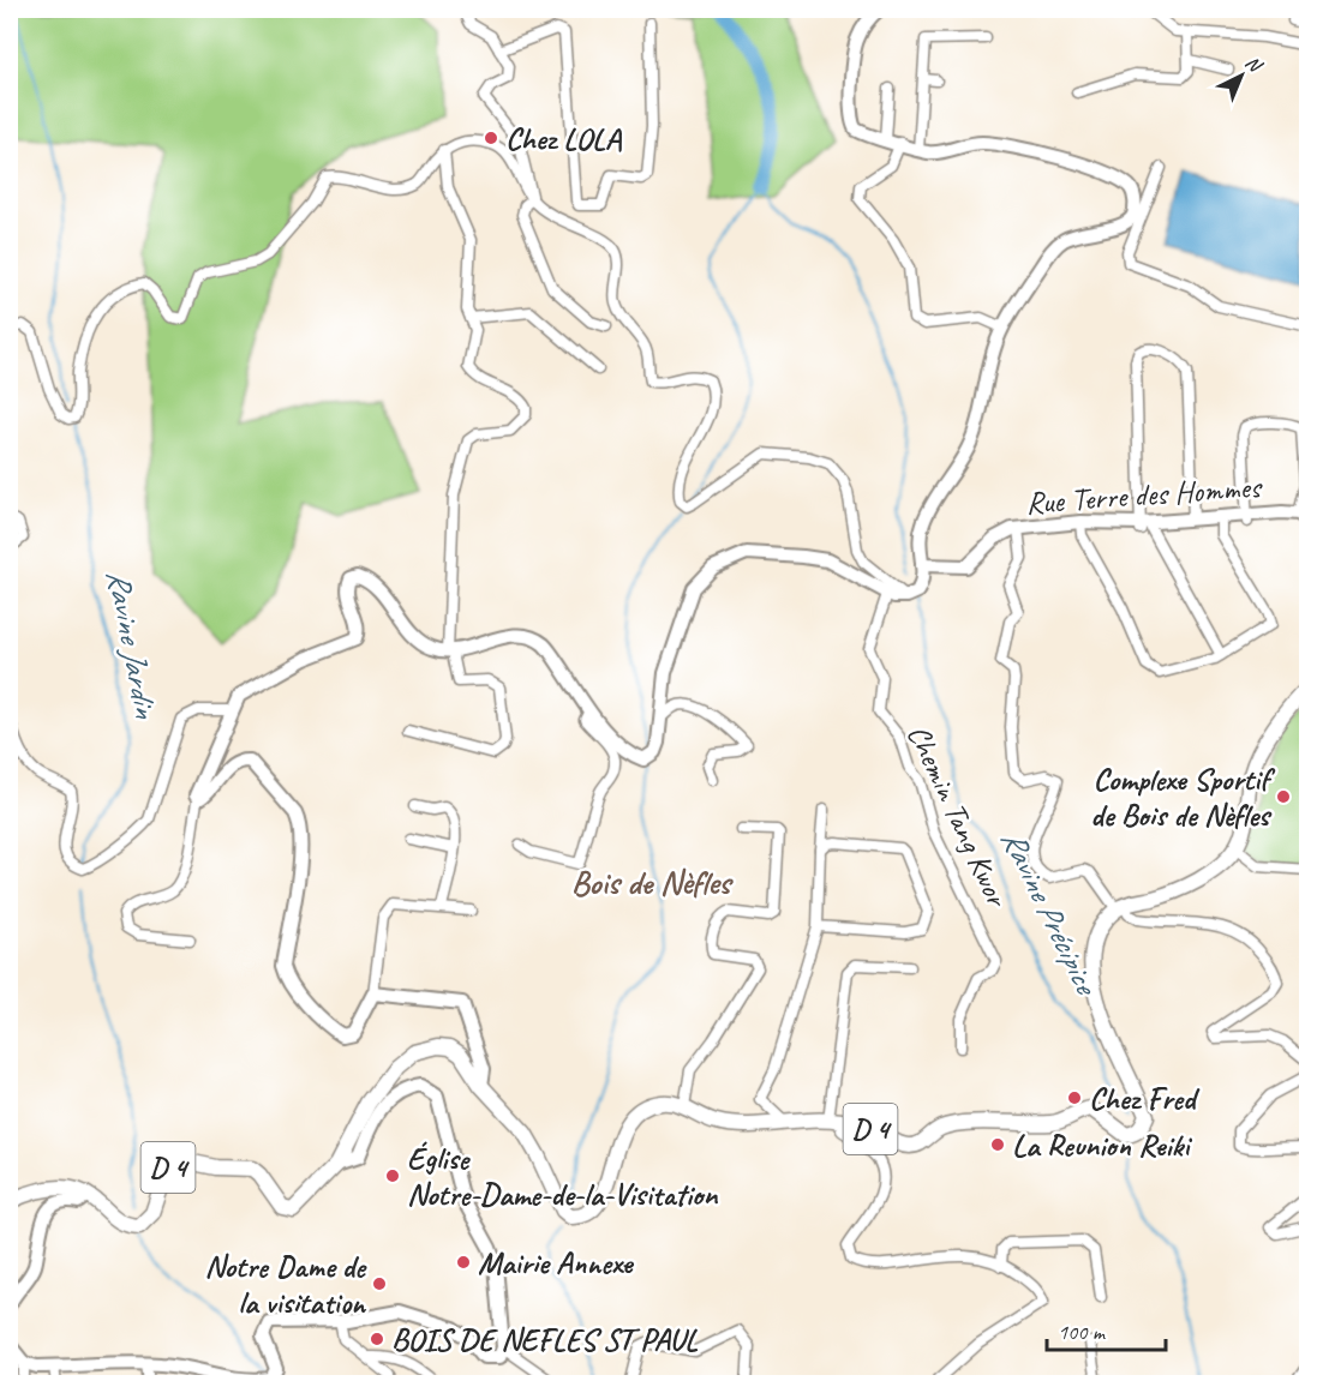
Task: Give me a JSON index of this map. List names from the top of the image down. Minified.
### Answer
{"streets":{"main road":["D 4"],"street":["Rue Terre des Hommes","Chemin Tang Kwor"]},"districts":["Bois de Nèfles"],"water":["Ravine Jardin","Ravine Précipice"],"places":["Chez LOLA","Complexe Sportif de Bois de Nèfles","Chez Fred","La Reunion Reiki","Église Notre-Dame-de-la-Visitation","Mairie Annexe","Notre Dame de la visitation","BOIS DE NEFLES ST PAUL"],"scale_bar":"100 m","north":"top right"}
